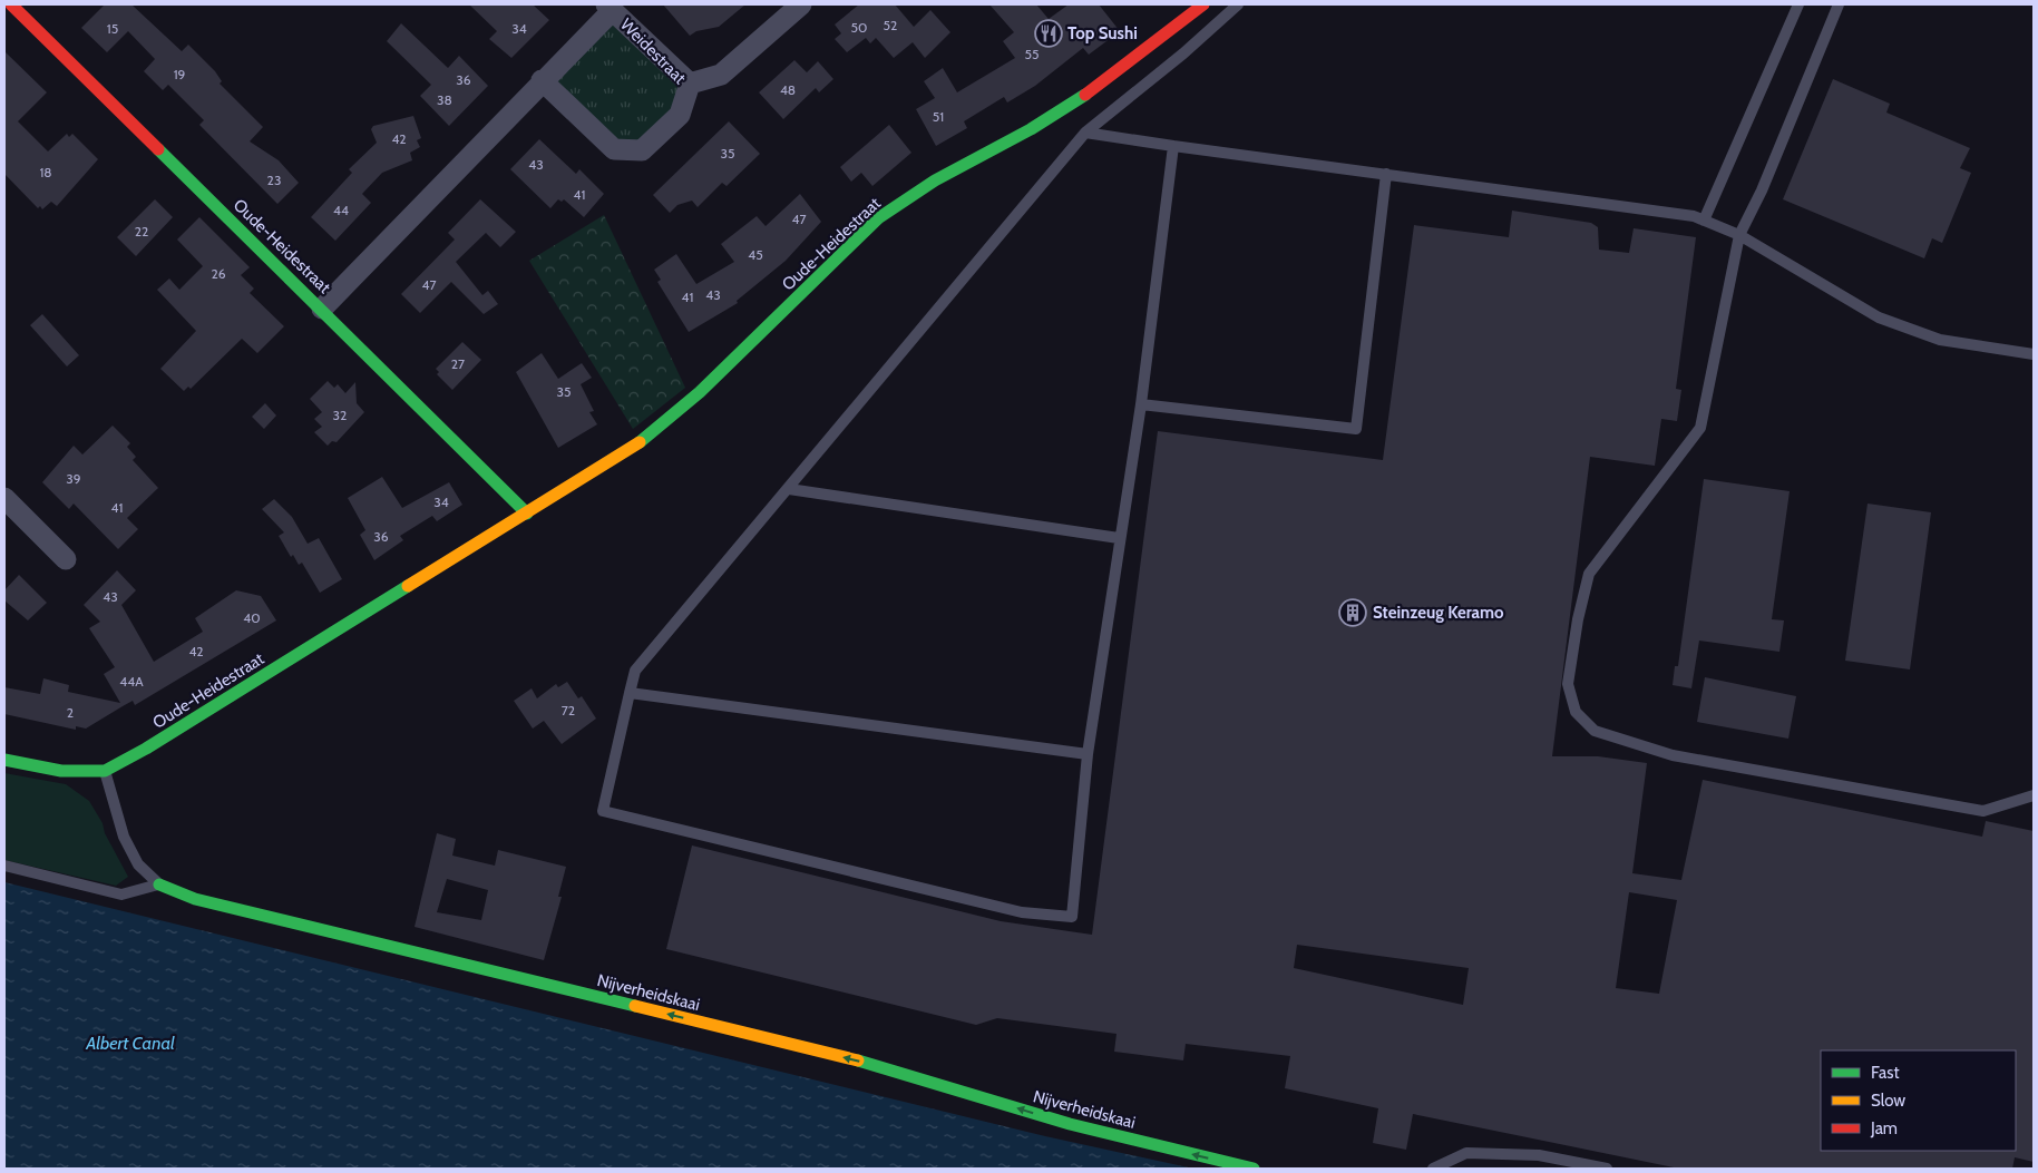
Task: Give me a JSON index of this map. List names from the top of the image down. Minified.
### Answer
{"streets":{"street":["Weidestraat","Oude-Heidestraat","Nijverheidskaai"]},"crossings":[["Weidestraat","Oude-Heidestraat"],["Oude-Heidestraat","Nijverheidskaai"]],"one_way":["Nijverheidskaai"],"water":["Albert Canal"],"places":{"restaurant":["Top Sushi"],"building":["Steinzeug Keramo"]},"house_numbers":["52","50","15","34","55","19","36","48","38","51","42","35","43","18","23","41","44","47","22","45","26","47","43","41","27","35","32","39","34","41","36","43","40","42","44A","72","2"],"legend":["Fast","Slow","Jam"]}
